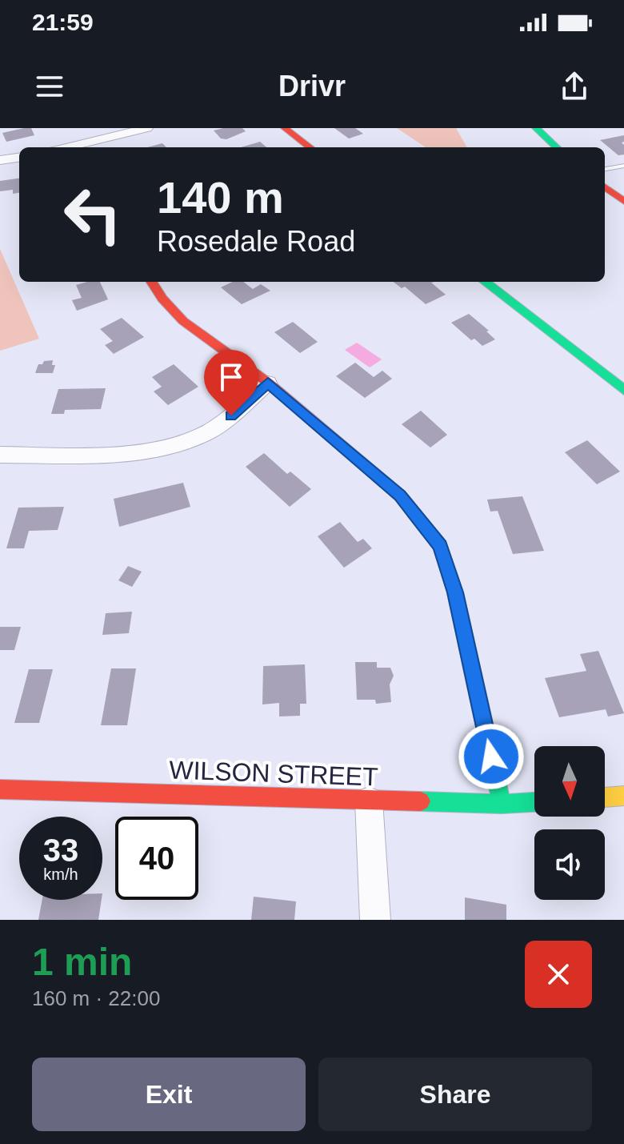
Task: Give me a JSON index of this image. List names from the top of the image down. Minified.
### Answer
{"streets":{"street":["WILSON STREET"]},"north":"bottom","page":{"status":"21:59","header":"Drivr","turn":["140 m","Rosedale Road"],"speed":"33 km/h","limit":"40","heading":["1 min","160 m · 22:00"],"buttons":["Exit","Share"]}}
